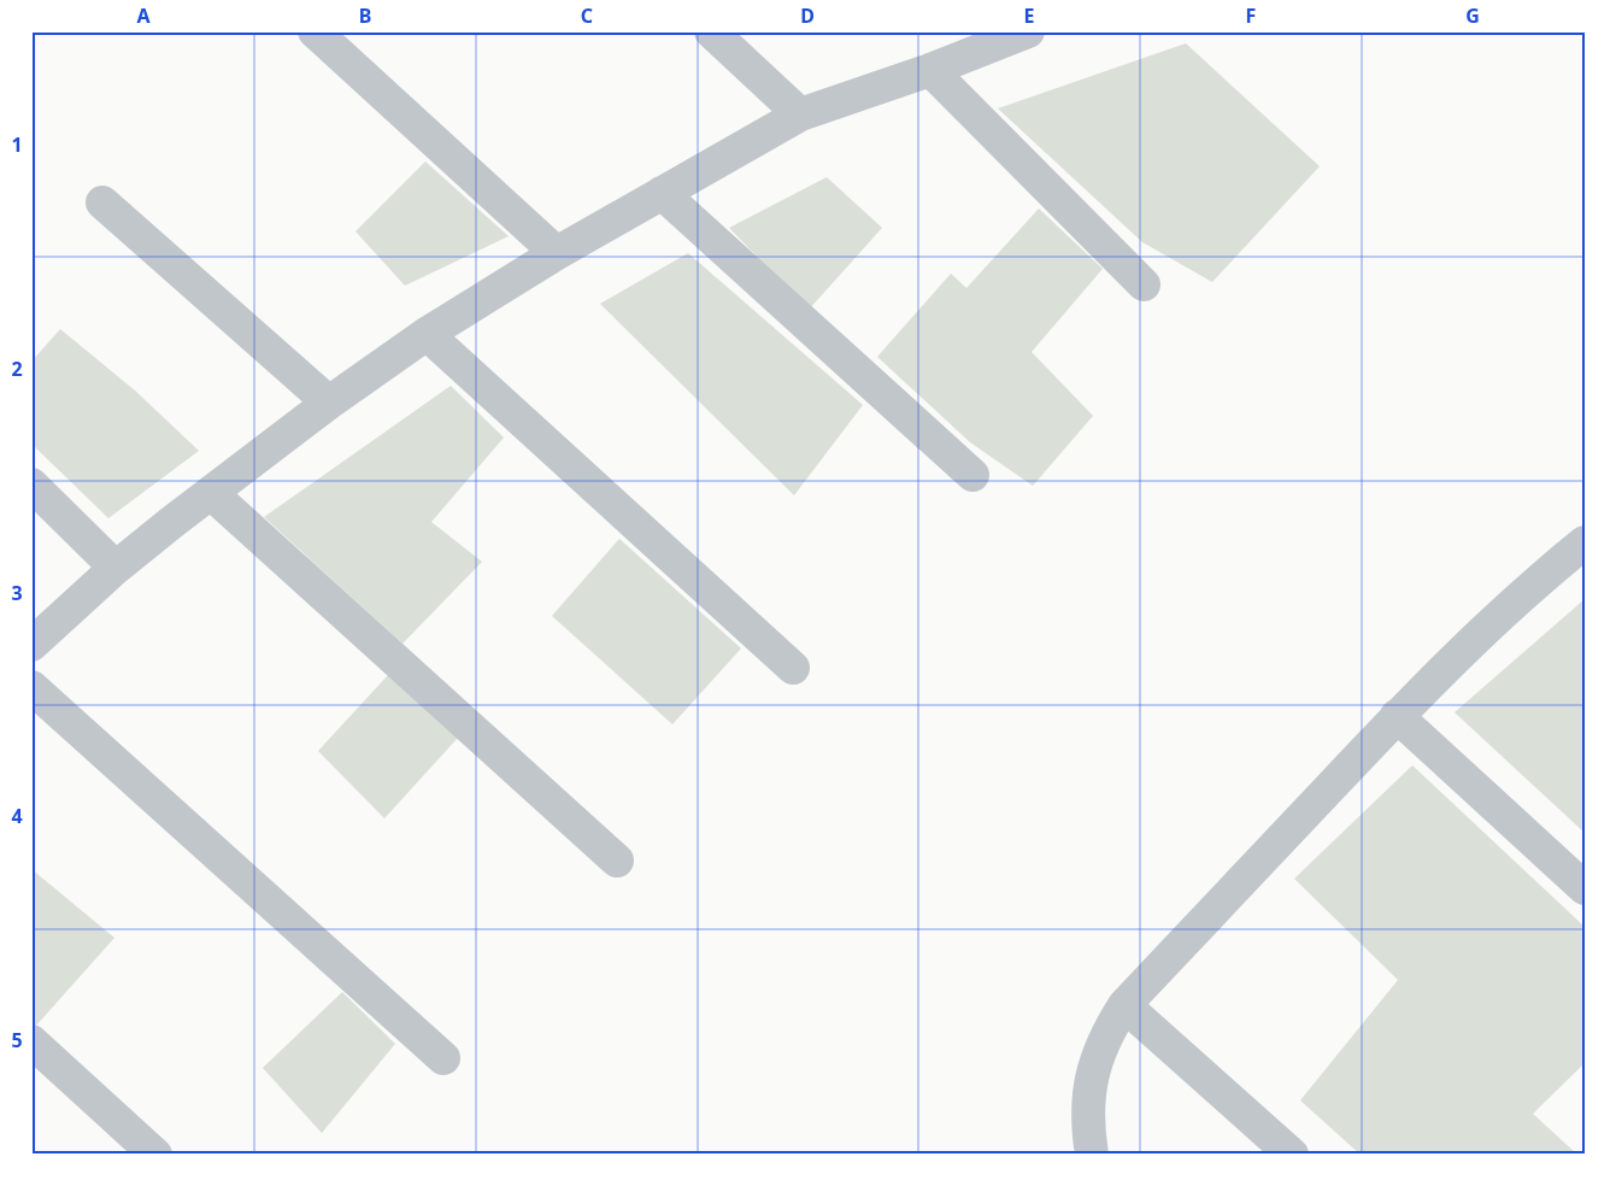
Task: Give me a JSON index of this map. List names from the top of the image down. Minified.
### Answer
{"grid":{"columns":["A","B","C","D","E","F","G"],"rows":["1","2","3","4","5"]}}
